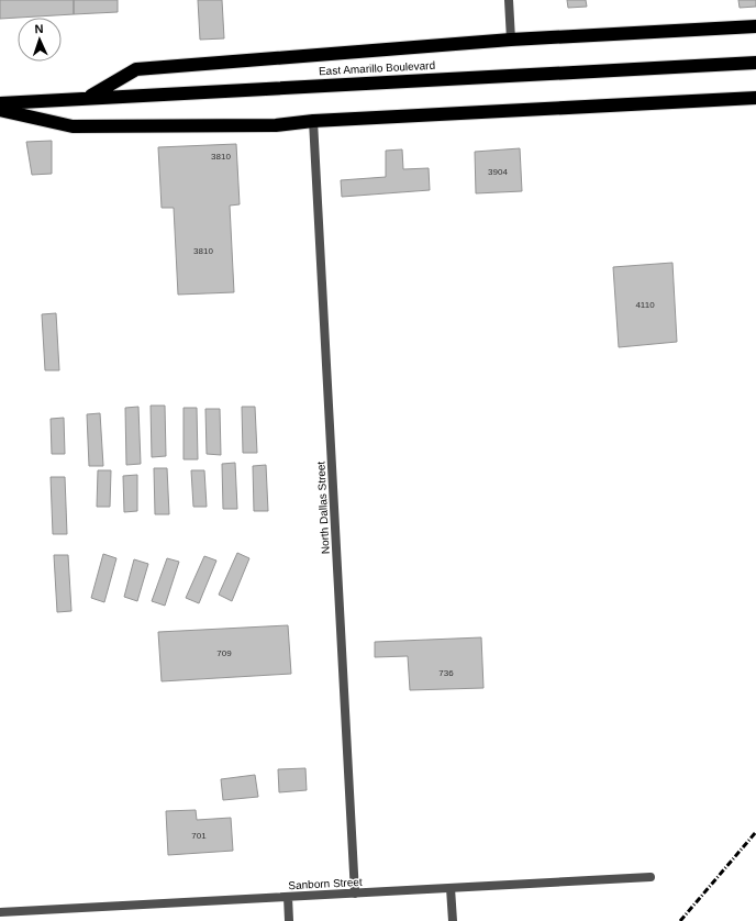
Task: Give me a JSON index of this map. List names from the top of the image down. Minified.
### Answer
{"streets":{"highway":["East Amarillo Boulevard"],"street":["North Dallas Street","Sanborn Street"]},"crossings":[["North Dallas Street","Sanborn Street"]],"house_numbers":["3810","3904","3810","4110","709","736","701"],"north":"top"}
